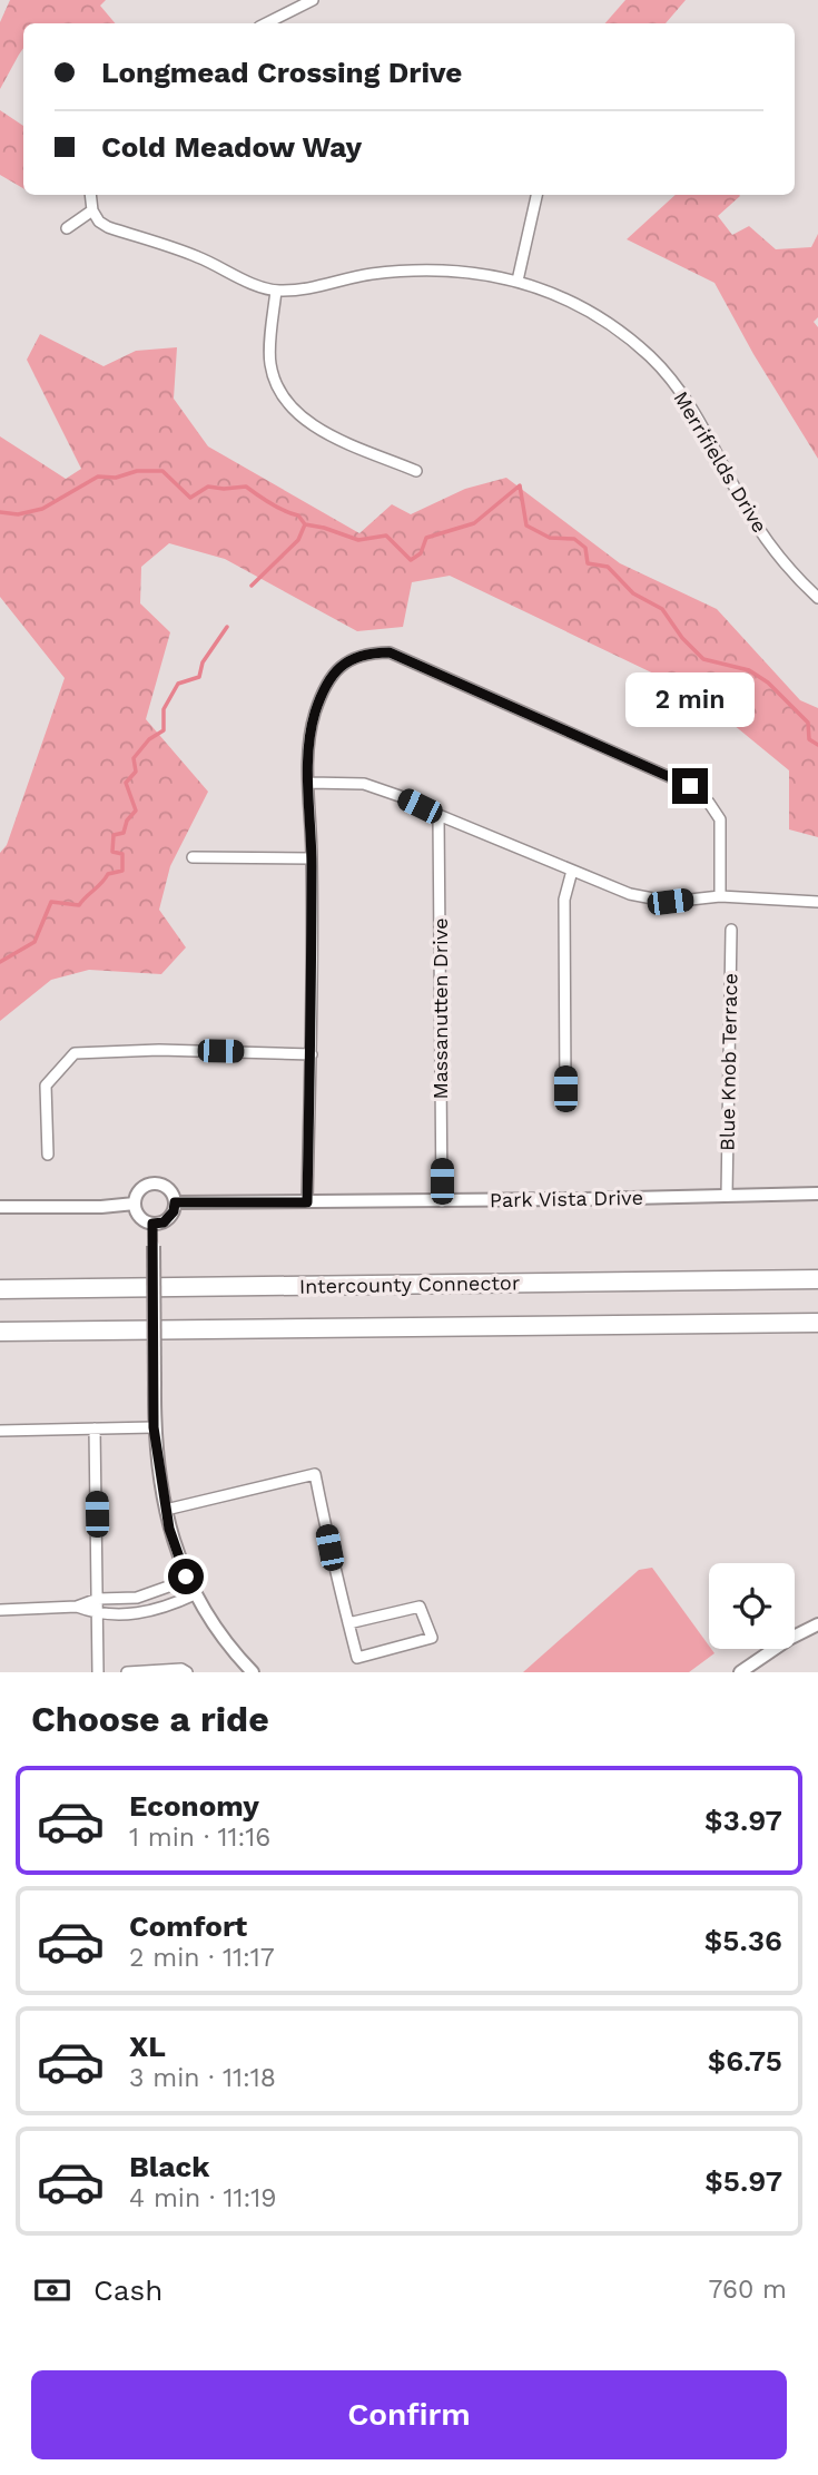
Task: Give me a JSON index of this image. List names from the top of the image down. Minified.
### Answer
{"streets":{"highway":["Intercounty Connector"],"street":["Merrifields Drive","Massanutten Drive","Blue Knob Terrace","Park Vista Drive"]},"crossings":[["Massanutten Drive","Park Vista Drive"],["Blue Knob Terrace","Park Vista Drive"]],"page":{"banner":["Longmead Crossing Drive","Cold Meadow Way"],"bubble":"2 min","heading":"Choose a ride","list":[{"name":"Economy","note":"1 min · 11:16","value":"$3.97"},{"name":"Comfort","note":"2 min · 11:17","value":"$5.36"},{"name":"XL","note":"3 min · 11:18","value":"$6.75"},{"name":"Black","note":"4 min · 11:19","value":"$5.97"}],"pay":["Cash","760 m"],"buttons":"Confirm"}}
